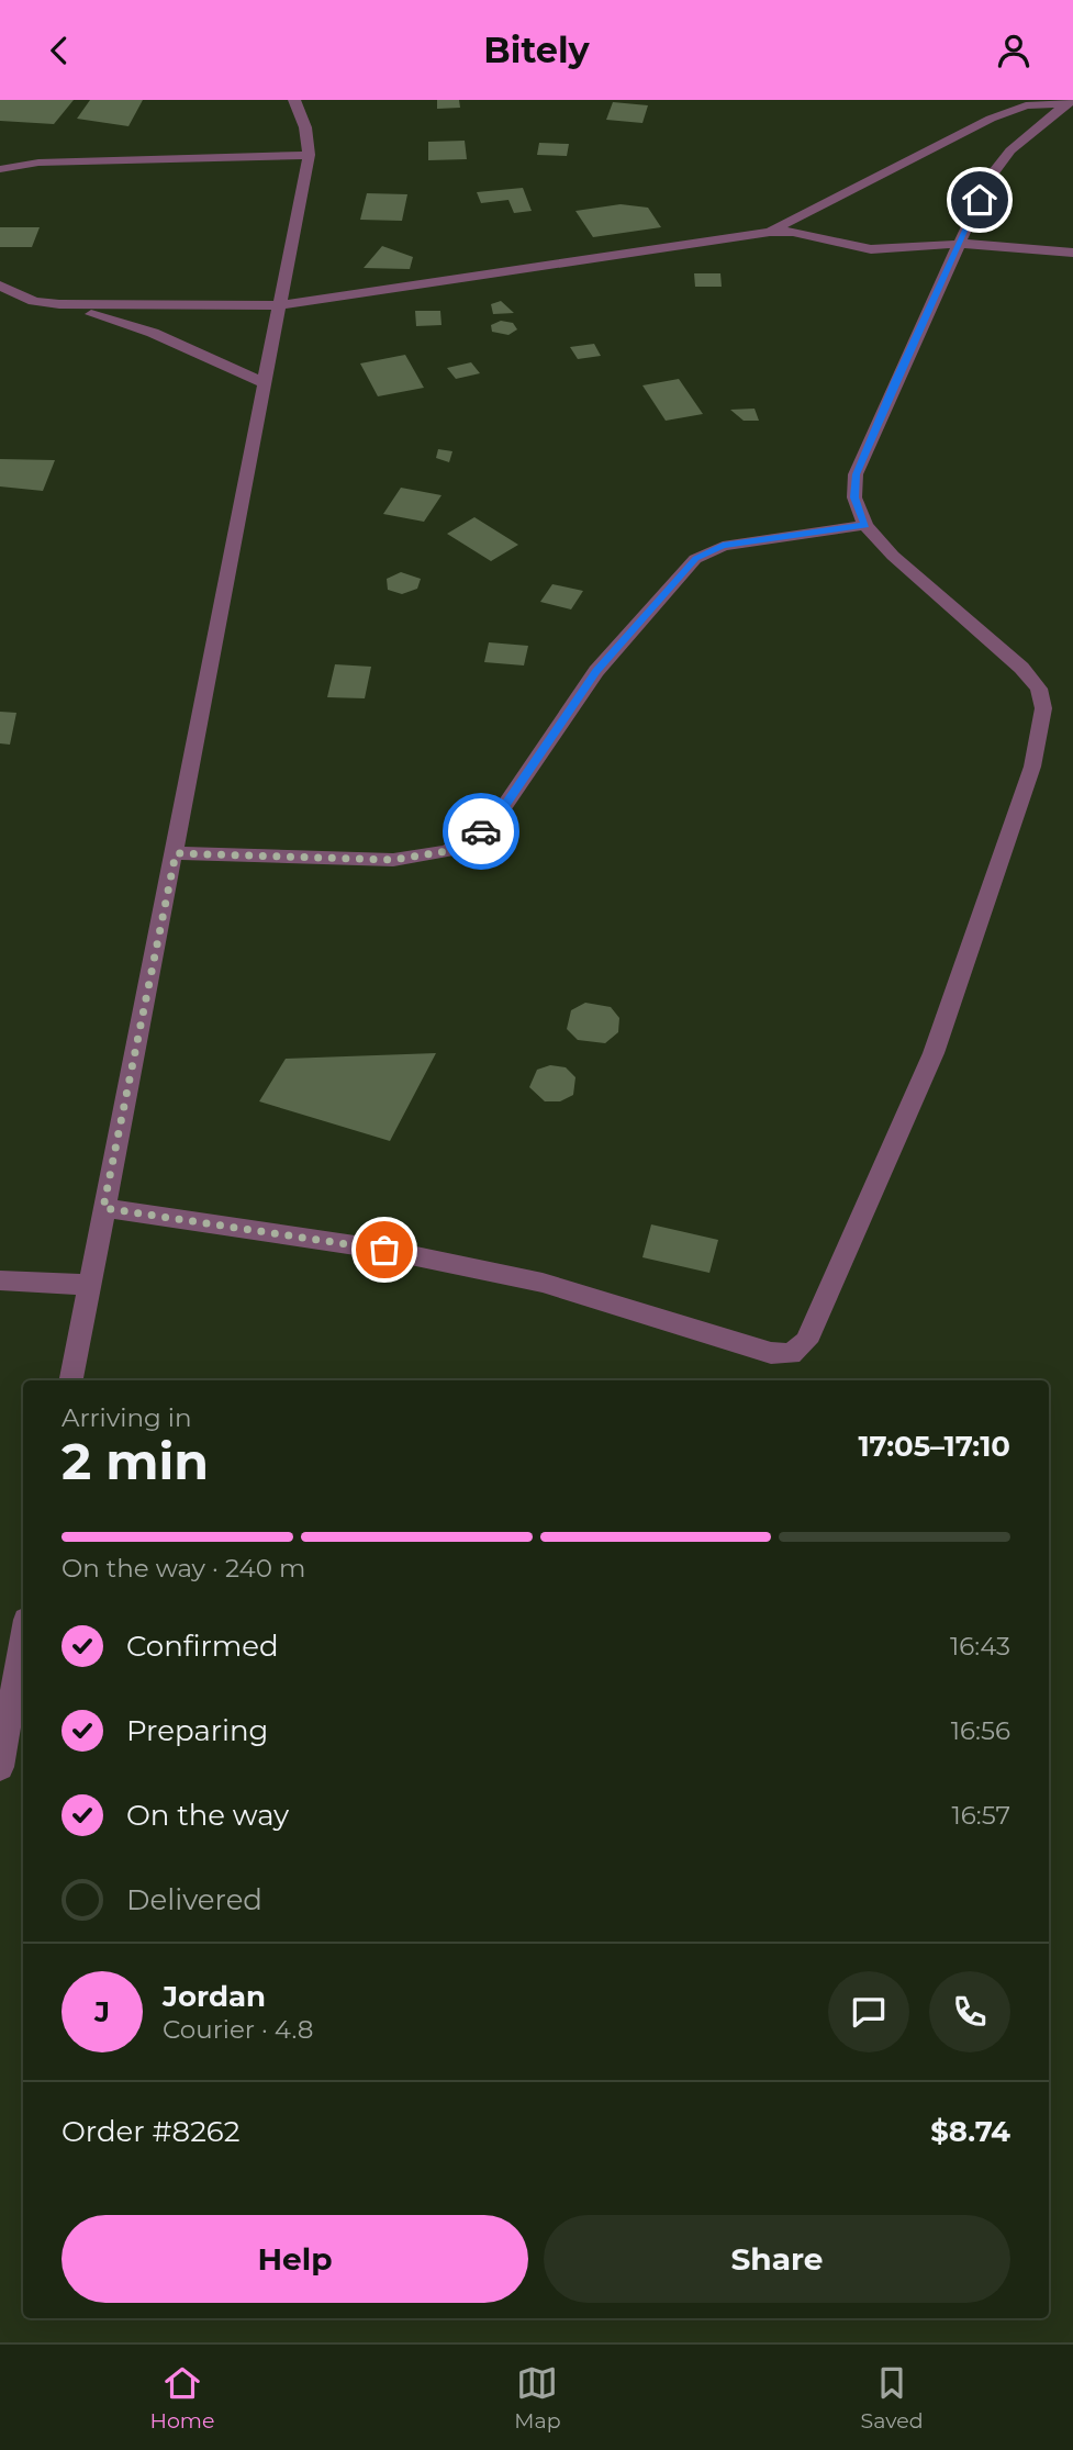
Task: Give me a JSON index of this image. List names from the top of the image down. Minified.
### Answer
{"page":{"header":"Bitely","heading":["2 min","Arriving in","17:05–17:10"],"panel":["Jordan","Courier · 4.8","Order #8262","$8.74"],"bar":"On the way · 240 m","list":[["Confirmed","16:43"],["Preparing","16:56"],["On the way","16:57"],"Delivered"],"round":"J","buttons":["Help","Share"],"tabs":["Home","Map","Saved"]}}
